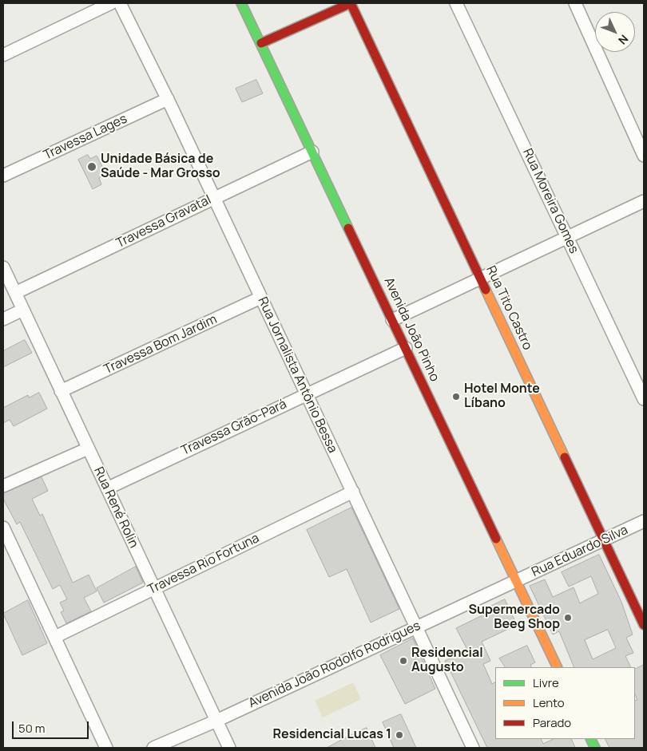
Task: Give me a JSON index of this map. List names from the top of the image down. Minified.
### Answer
{"streets":{"main road":["Rua Tito Castro","Avenida João Pinho"],"street":["Travessa Lages","Rua Moreira Gomes","Travessa Gravatal","Travessa Bom Jardim","Rua Jornalista Antônio Bessa","Travessa Grão-Pará","Rua René Rolin","Rua Eduardo Silva","Travessa Rio Fortuna","Avenida João Rodolfo Rodrigues"]},"crossings":[["Travessa Lages","Rua Jornalista Antônio Bessa"],["Travessa Gravatal","Avenida João Pinho"],["Travessa Gravatal","Rua Jornalista Antônio Bessa"],["Travessa Gravatal","Rua René Rolin"],["Rua Tito Castro","Rua Eduardo Silva"],["Avenida João Pinho","Travessa Grão-Pará"],["Avenida João Pinho","Rua Eduardo Silva"],["Avenida João Pinho","Avenida João Rodolfo Rodrigues"],["Travessa Bom Jardim","Rua Jornalista Antônio Bessa"],["Travessa Bom Jardim","Rua René Rolin"],["Rua Jornalista Antônio Bessa","Travessa Grão-Pará"],["Rua Jornalista Antônio Bessa","Travessa Rio Fortuna"],["Rua Jornalista Antônio Bessa","Avenida João Rodolfo Rodrigues"],["Travessa Grão-Pará","Rua René Rolin"],["Rua René Rolin","Travessa Rio Fortuna"],["Rua René Rolin","Avenida João Rodolfo Rodrigues"],["Rua Eduardo Silva","Avenida João Rodolfo Rodrigues"]],"places":["Unidade Básica de Saúde - Mar Grosso","Hotel Monte Líbano","Supermercado Beeg Shop","Residencial Augusto","Residencial Lucas 1"],"legend":["Livre","Lento","Parado"],"scale_bar":"50 m","north":"bottom right"}
